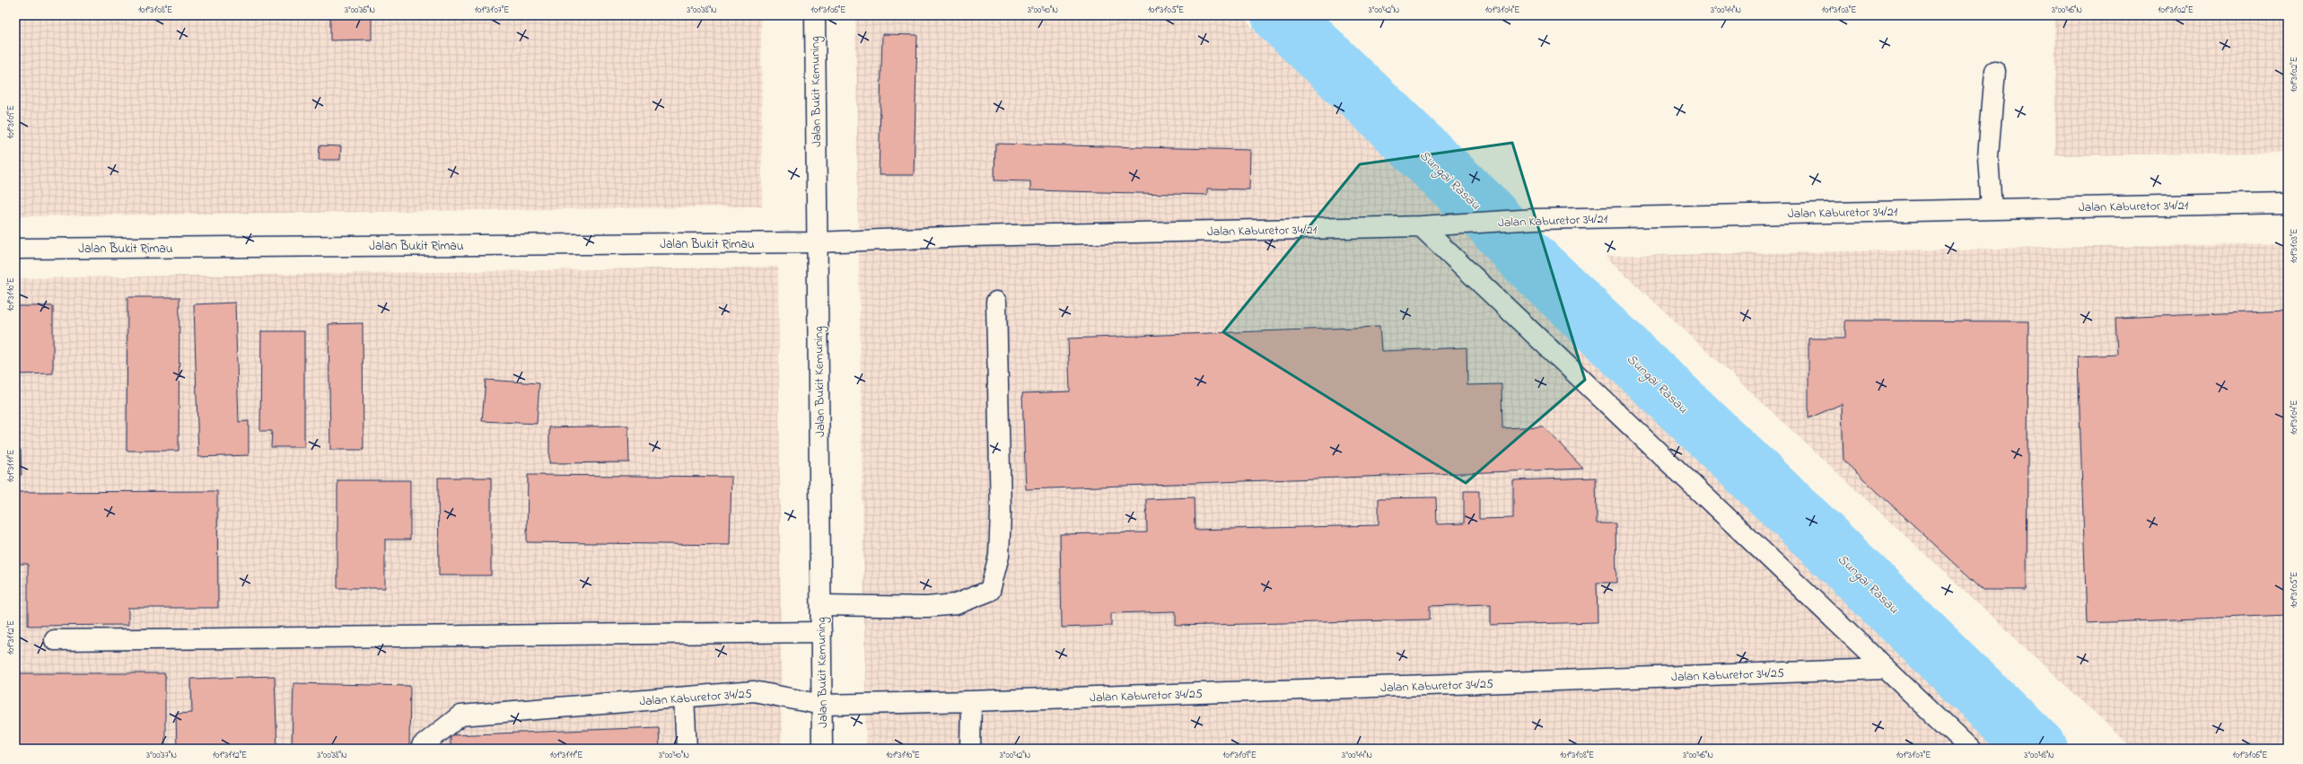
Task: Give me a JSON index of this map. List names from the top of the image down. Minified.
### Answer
{"streets":{"street":["Jalan Bukit Kemuning","Jalan Kaburetor 34/21","Jalan Bukit Rimau","Jalan Kaburetor 34/25"]},"crossings":[["Jalan Bukit Kemuning","Jalan Kaburetor 34/21"],["Jalan Bukit Kemuning","Jalan Bukit Rimau"],["Jalan Bukit Kemuning","Jalan Kaburetor 34/25"],["Jalan Kaburetor 34/21","Jalan Bukit Rimau"]],"water":["Sungai Rasau"],"coordinates":["101°31'08\"E","3°00'36\"N","101°31'07\"E","3°00'38\"N","101°31'06\"E","3°00'40\"N","101°31'05\"E","3°00'42\"N","101°31'04\"E","3°00'44\"N","101°31'03\"E","3°00'46\"N","101°31'02\"E","101°31'09\"E","101°31'10\"E","101°31'11\"E","101°31'12\"E","3°00'37\"N","3°00'48\"N"]}
